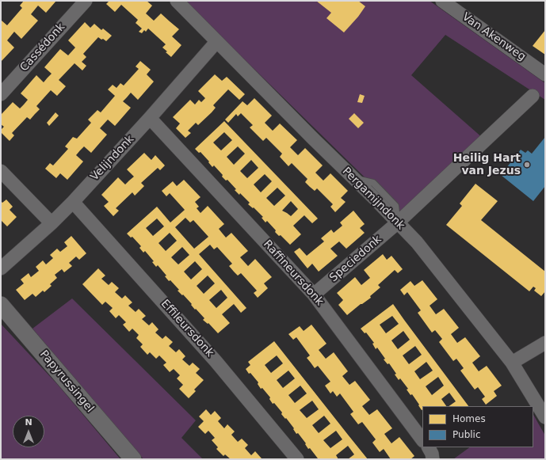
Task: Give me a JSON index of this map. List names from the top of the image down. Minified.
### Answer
{"streets":{"street":["Van Akenweg","Cassédonk","Velijndonk","Pergamijndonk","Speciedonk","Raffineursdonk","Effileursdonk","Papyrussingel"]},"crossings":[["Velijndonk","Pergamijndonk"],["Velijndonk","Raffineursdonk"],["Velijndonk","Effileursdonk"],["Pergamijndonk","Speciedonk"],["Speciedonk","Raffineursdonk"]],"places":["Heilig Hart van Jezus"],"legend":["Homes","Public"],"north":"top"}
